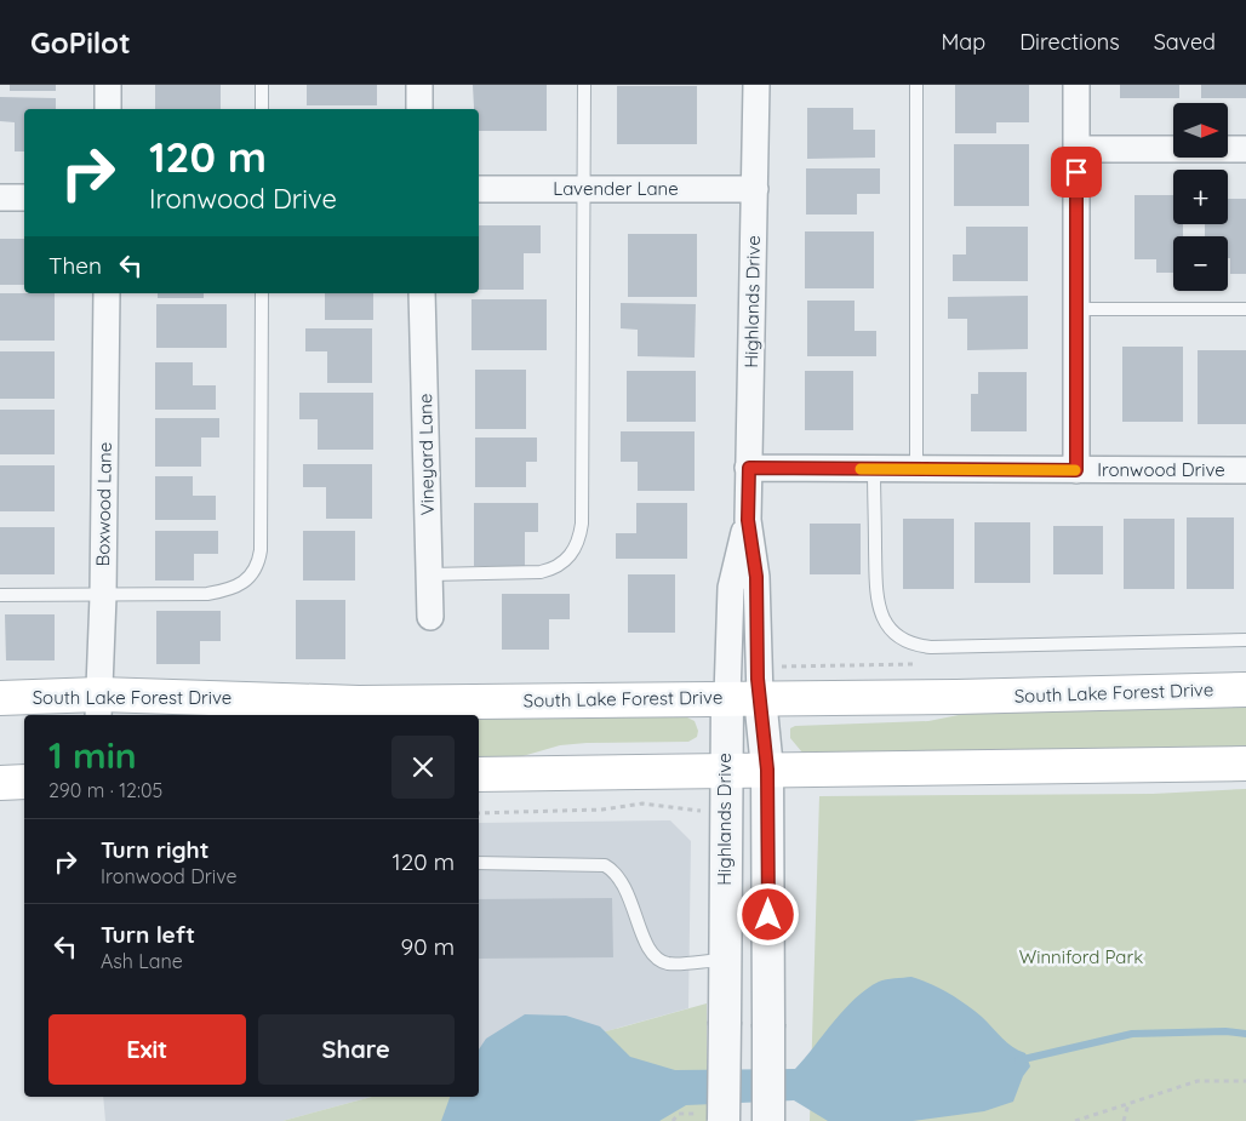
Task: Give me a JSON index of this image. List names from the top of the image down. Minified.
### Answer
{"streets":{"main road":["South Lake Forest Drive"],"street":["Lavender Lane","Highlands Drive","Vineyard Lane","Ironwood Drive","Boxwood Lane"]},"crossings":[["Lavender Lane","Highlands Drive"],["Highlands Drive","Ironwood Drive"],["Highlands Drive","South Lake Forest Drive"],["Boxwood Lane","South Lake Forest Drive"]],"parks":["Winniford Park"],"north":"right","page":{"header":"GoPilot","nav":["Map","Directions","Saved"],"map_buttons":["+","−"],"turn":["120 m","Ironwood Drive"],"then":"Then","heading":["1 min","290 m · 12:05"],"list":[{"name":"Turn right","note":"Ironwood Drive","value":"120 m"},{"name":"Turn left","note":"Ash Lane","value":"90 m"}],"buttons":["Exit","Share"]}}
